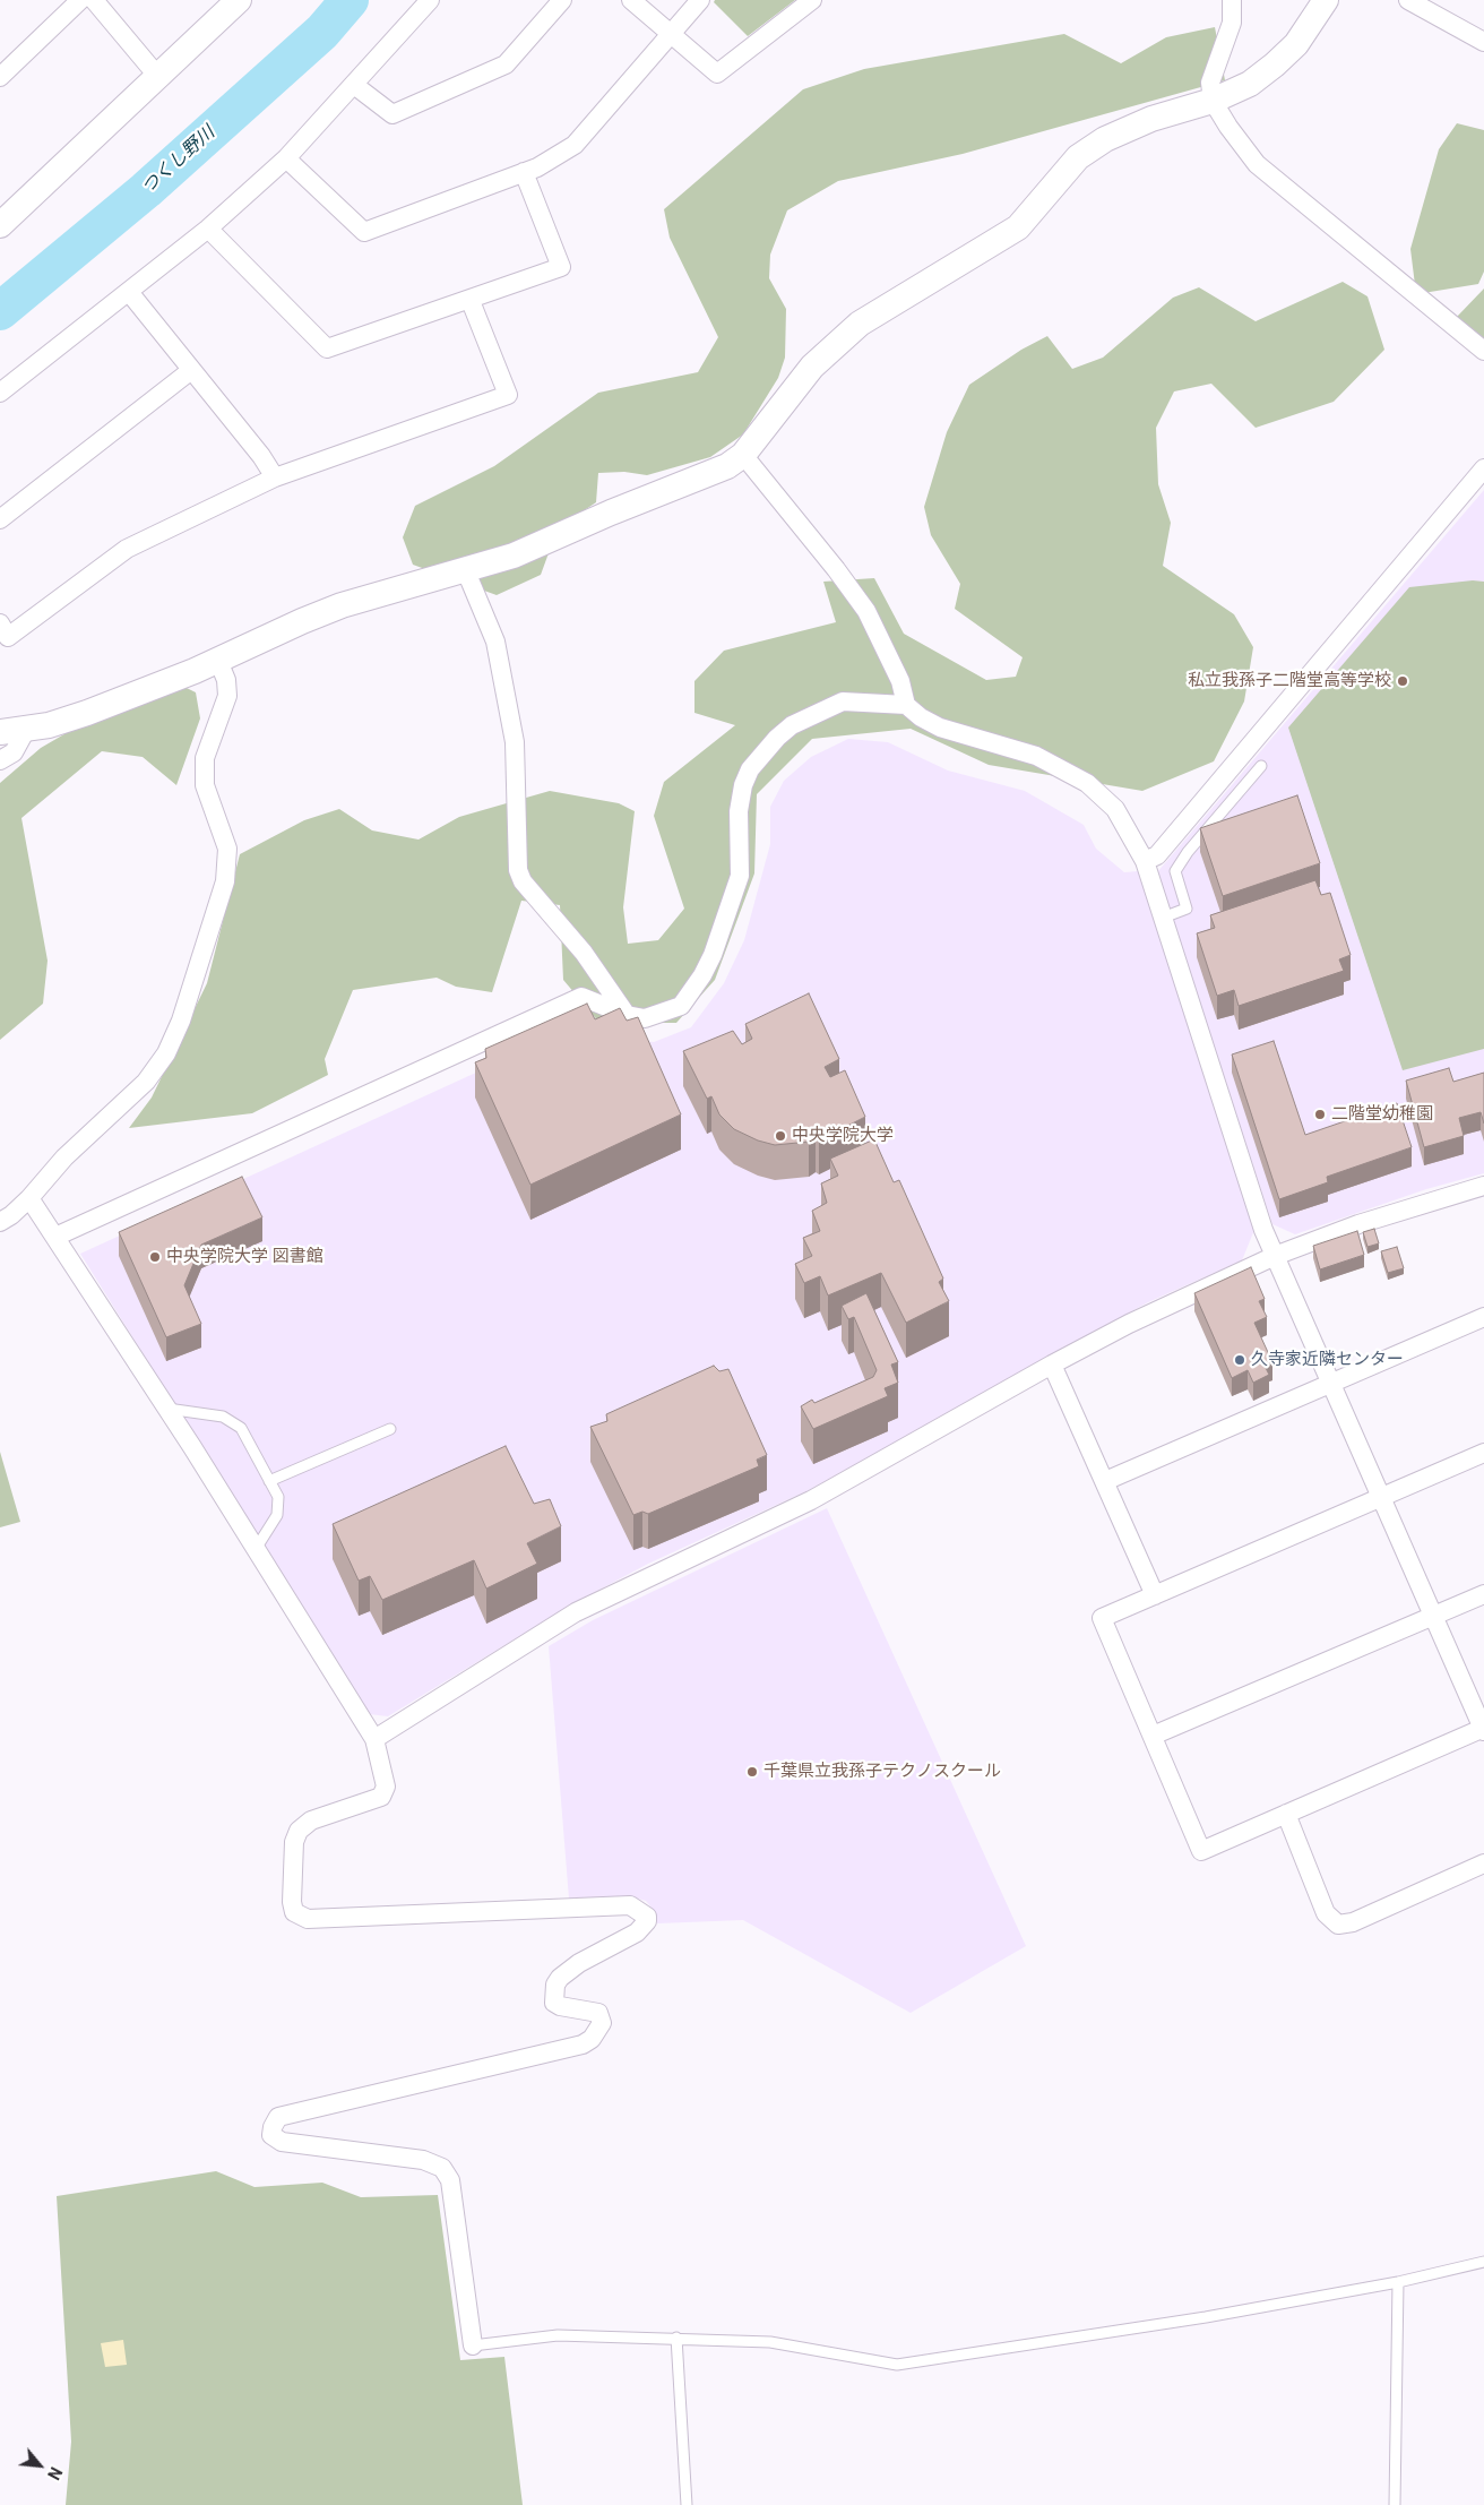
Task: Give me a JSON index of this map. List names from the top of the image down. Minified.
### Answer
{"water":["つくし野川"],"places":["私立我孫子二階堂高等学校","二階堂幼稚園","中央学院大学","中央学院大学 図書館","久寺家近隣センター","千葉県立我孫子テクノスクール"],"north":"bottom right"}
